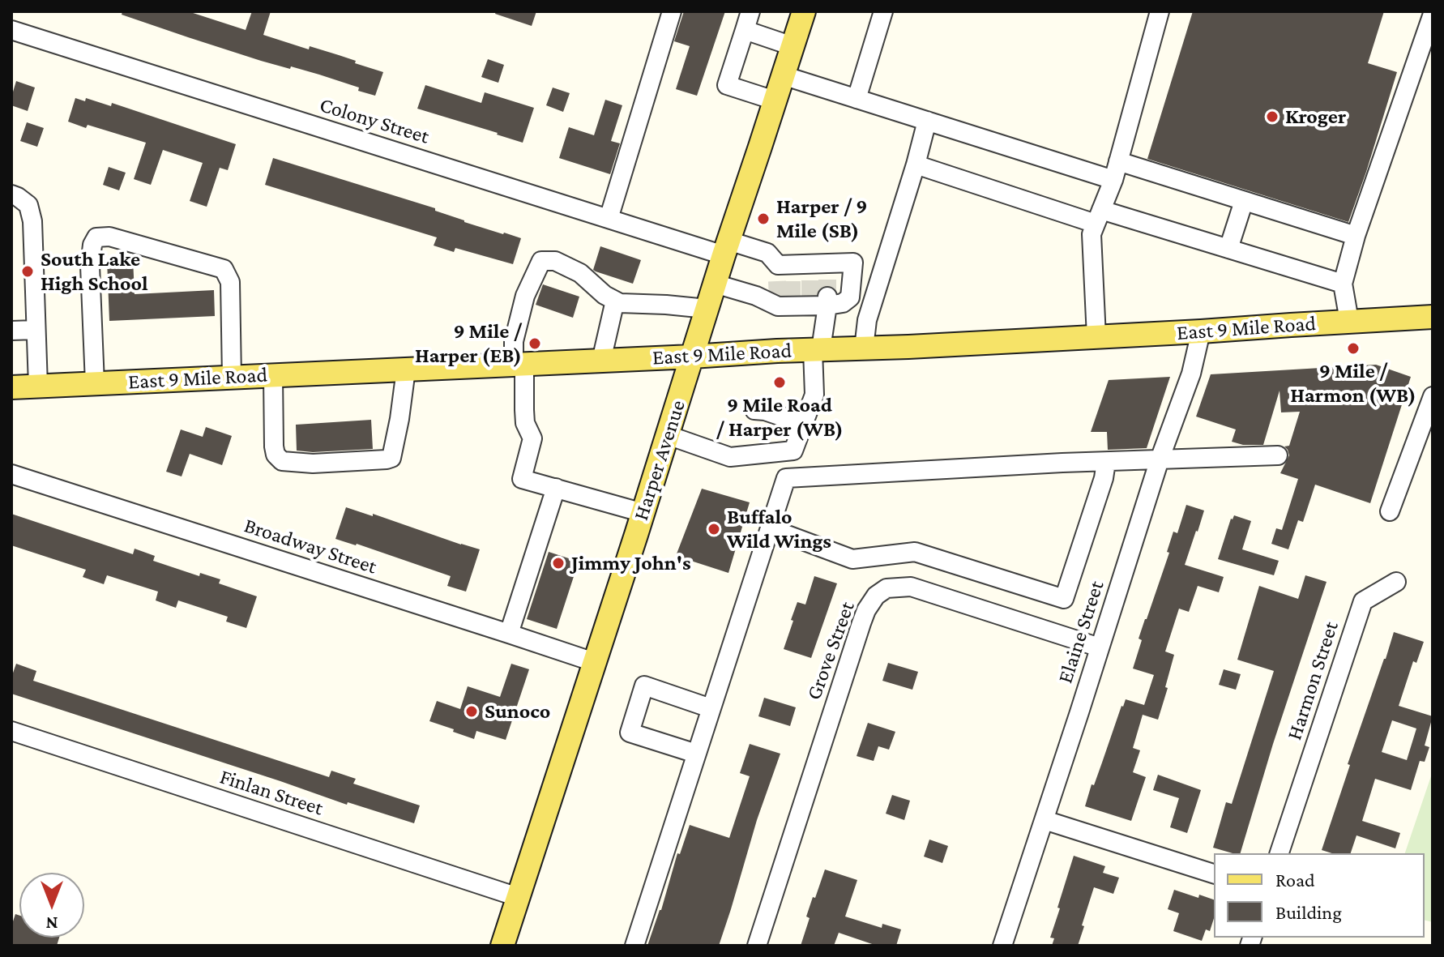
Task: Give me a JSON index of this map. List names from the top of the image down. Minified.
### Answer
{"streets":{"main road":["East 9 Mile Road","Harper Avenue"],"street":["Colony Street","Broadway Street","Elaine Street","Grove Street","Harmon Street","Finlan Street"]},"crossings":[["Colony Street","Harper Avenue"],["East 9 Mile Road","Harper Avenue"],["East 9 Mile Road","Elaine Street"],["Harper Avenue","Broadway Street"],["Harper Avenue","Finlan Street"],["Elaine Street","Grove Street"]],"places":["Kroger","Harper / 9 Mile (SB)","South Lake High School","9 Mile / Harper (EB)","9 Mile / Harmon (WB)","9 Mile Road / Harper (WB)","Buffalo Wild Wings","Jimmy John's","Sunoco"],"legend":["Road","Building"],"north":"bottom"}
